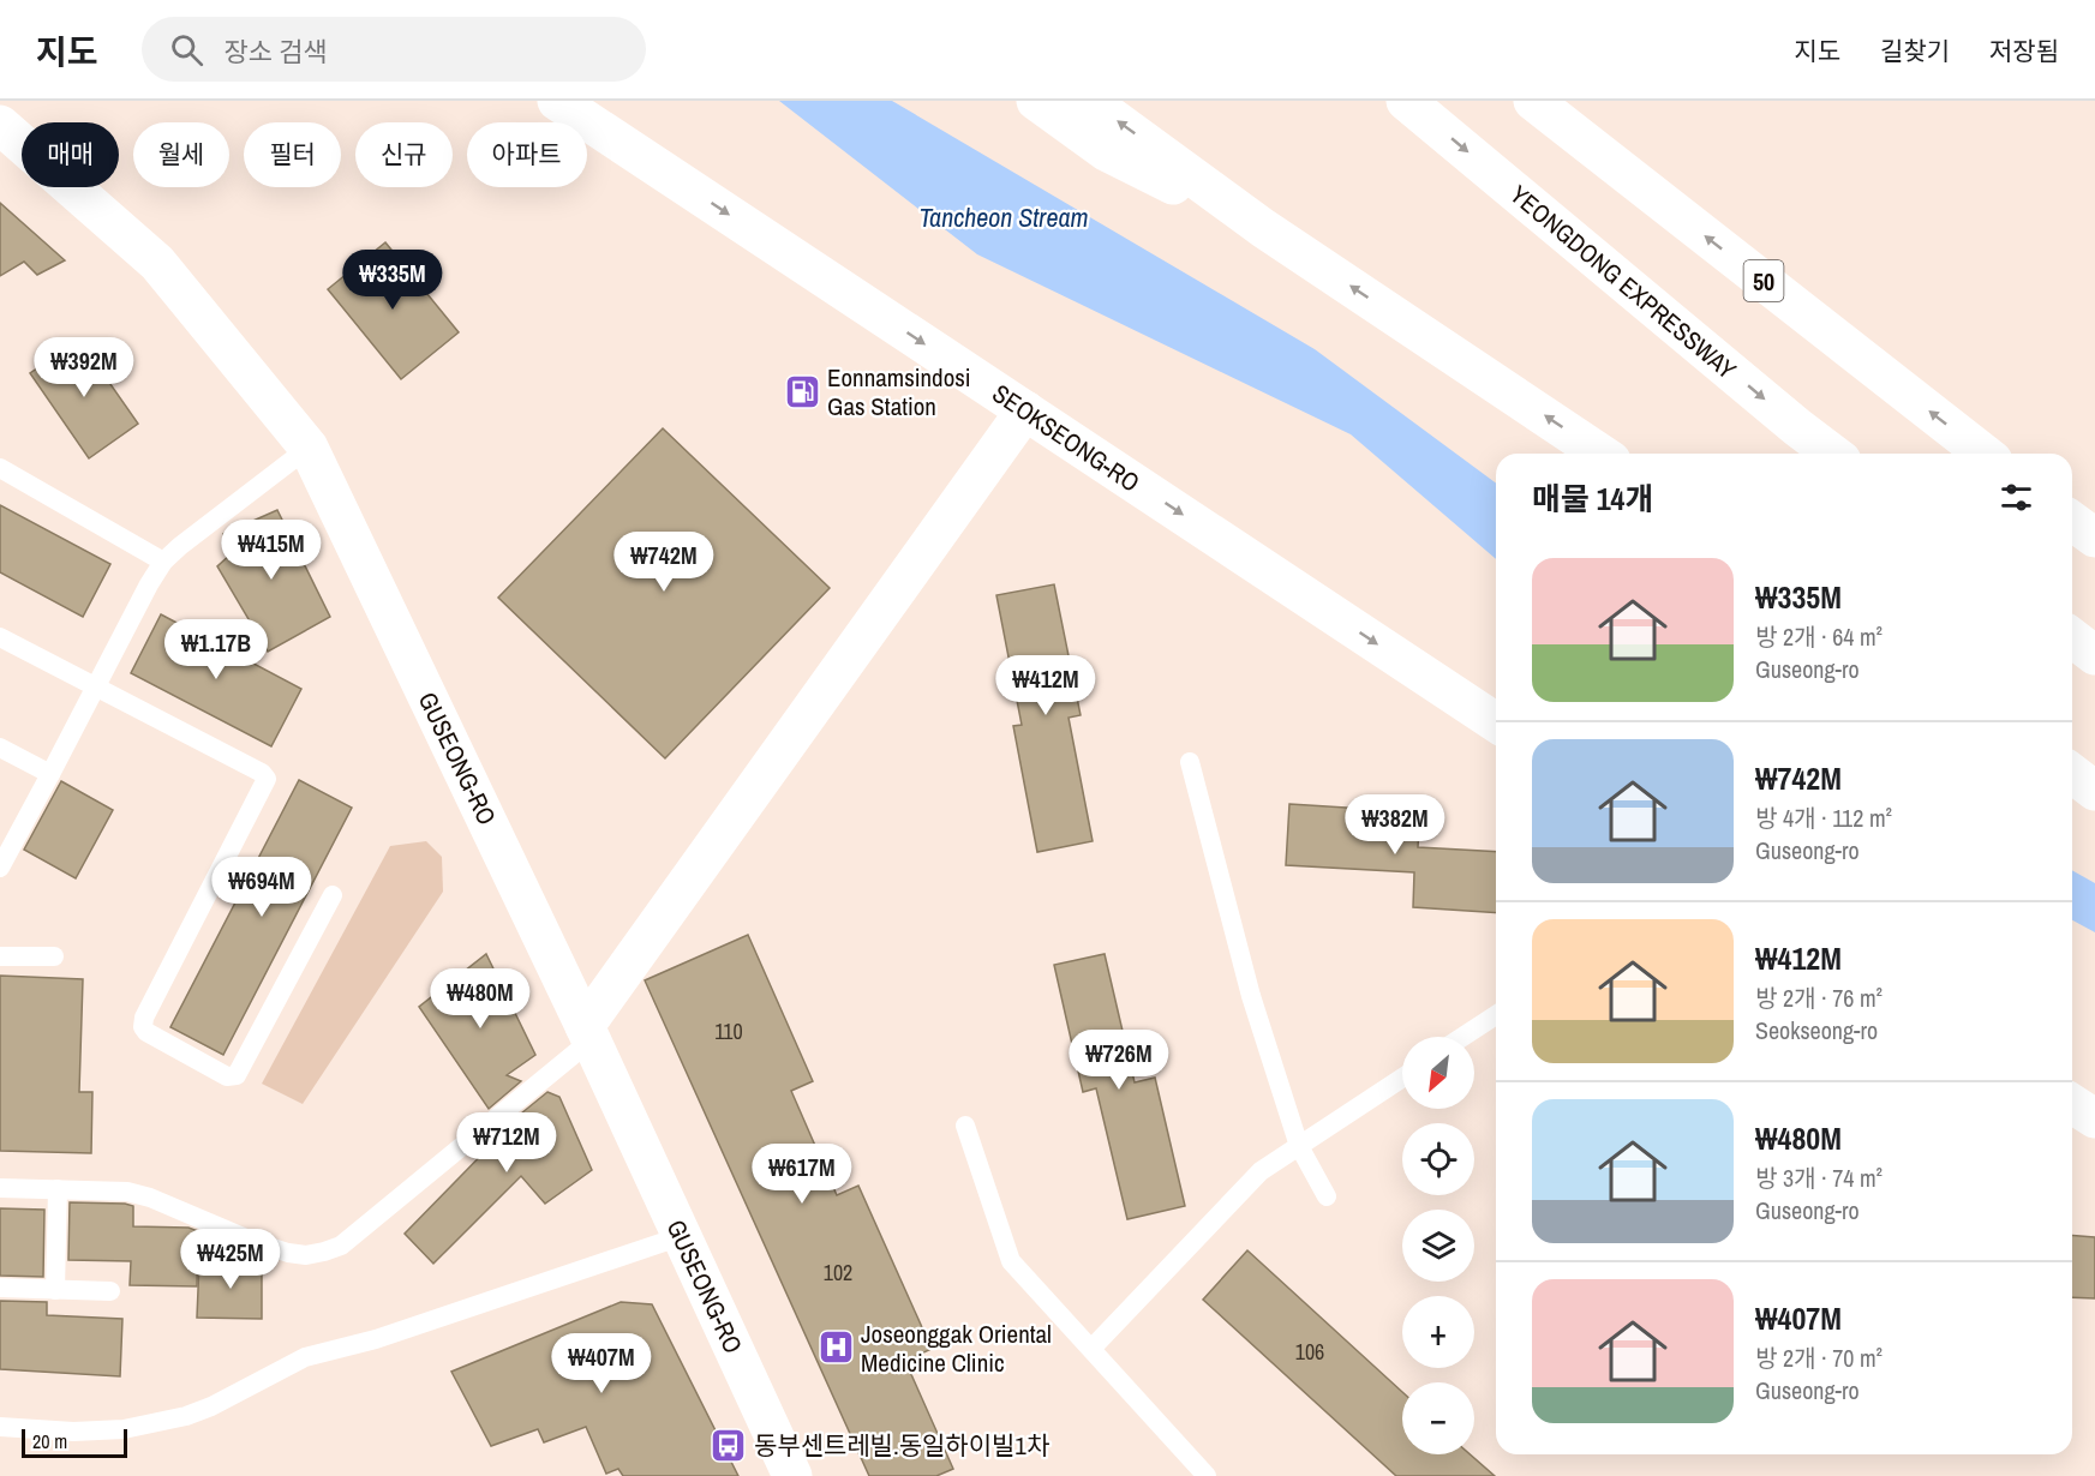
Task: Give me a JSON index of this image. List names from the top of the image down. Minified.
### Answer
{"streets":{"main road":["50","YEONGDONG EXPRESSWAY","SEOKSEONG-RO","GUSEONG-RO"]},"water":["Tancheon Stream"],"places":{"fuel station":["Eonnamsindosi Gas Station"],"hospital":["Joseonggak Oriental Medicine Clinic"],"bus stop":["동부센트레빌.동일하이빌1차"]},"house_numbers":["110","102","106"],"scale_bar":"20 m","north":"bottom left","page":{"header":"지도","search":"장소 검색","nav":["지도","길찾기","저장됨"],"chip":["매매","월세","필터","신규","아파트"],"price":["₩335M","₩392M","₩415M","₩742M","₩1.17B","₩412M","₩382M","₩694M","₩480M","₩726M","₩712M","₩617M","₩425M","₩407M"],"heading":"매물 14개","list":[{"name":"₩335M","note":"방 2개 · 64 m² · Guseong-ro"},{"name":"₩742M","note":"방 4개 · 112 m² · Guseong-ro"},{"name":"₩412M","note":"방 2개 · 76 m² · Seokseong-ro"},{"name":"₩480M","note":"방 3개 · 74 m² · Guseong-ro"},{"name":"₩407M","note":"방 2개 · 70 m² · Guseong-ro"}],"map_buttons":["+","−"],"scale":"20 m"}}
